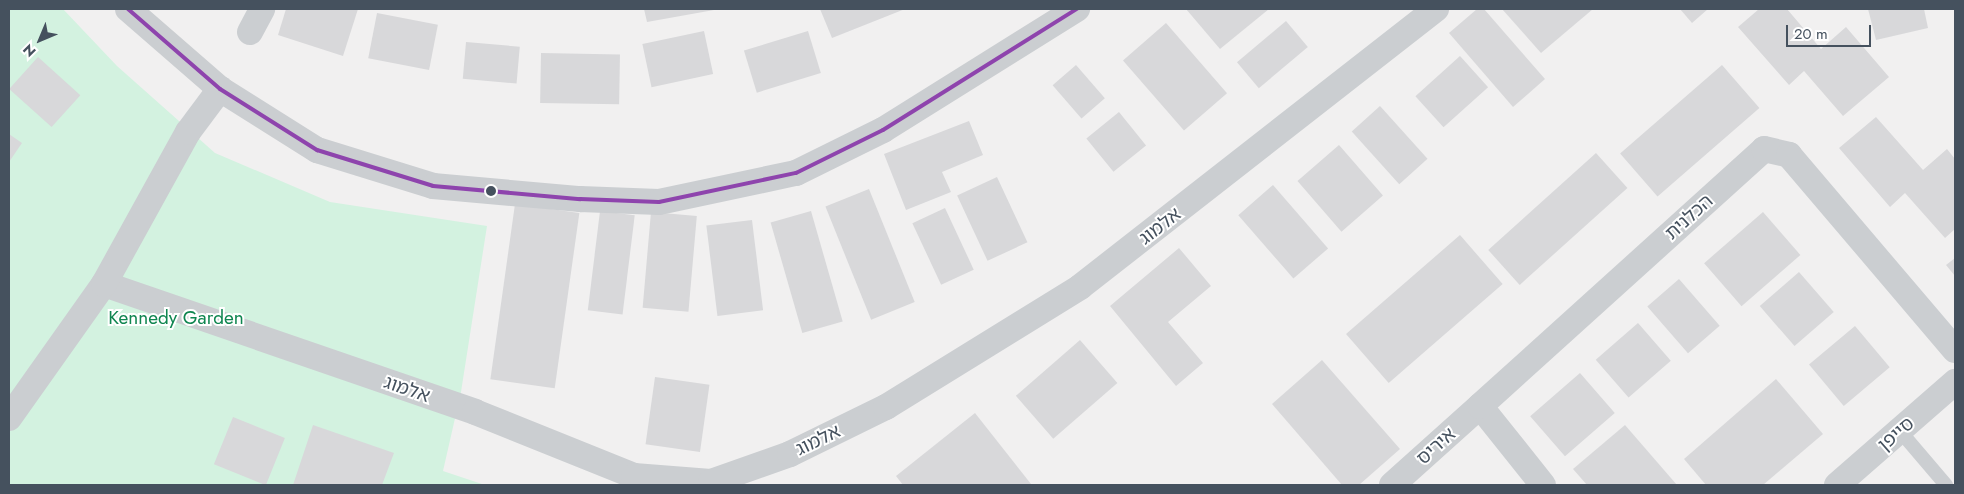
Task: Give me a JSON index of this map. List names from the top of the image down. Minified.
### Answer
{"streets":{"street":["הכלנית","אלמוג","סייפן","איריס"]},"crossings":[["הכלנית","איריס"]],"parks":["Kennedy Garden"],"scale_bar":"20 m","north":"bottom left"}
